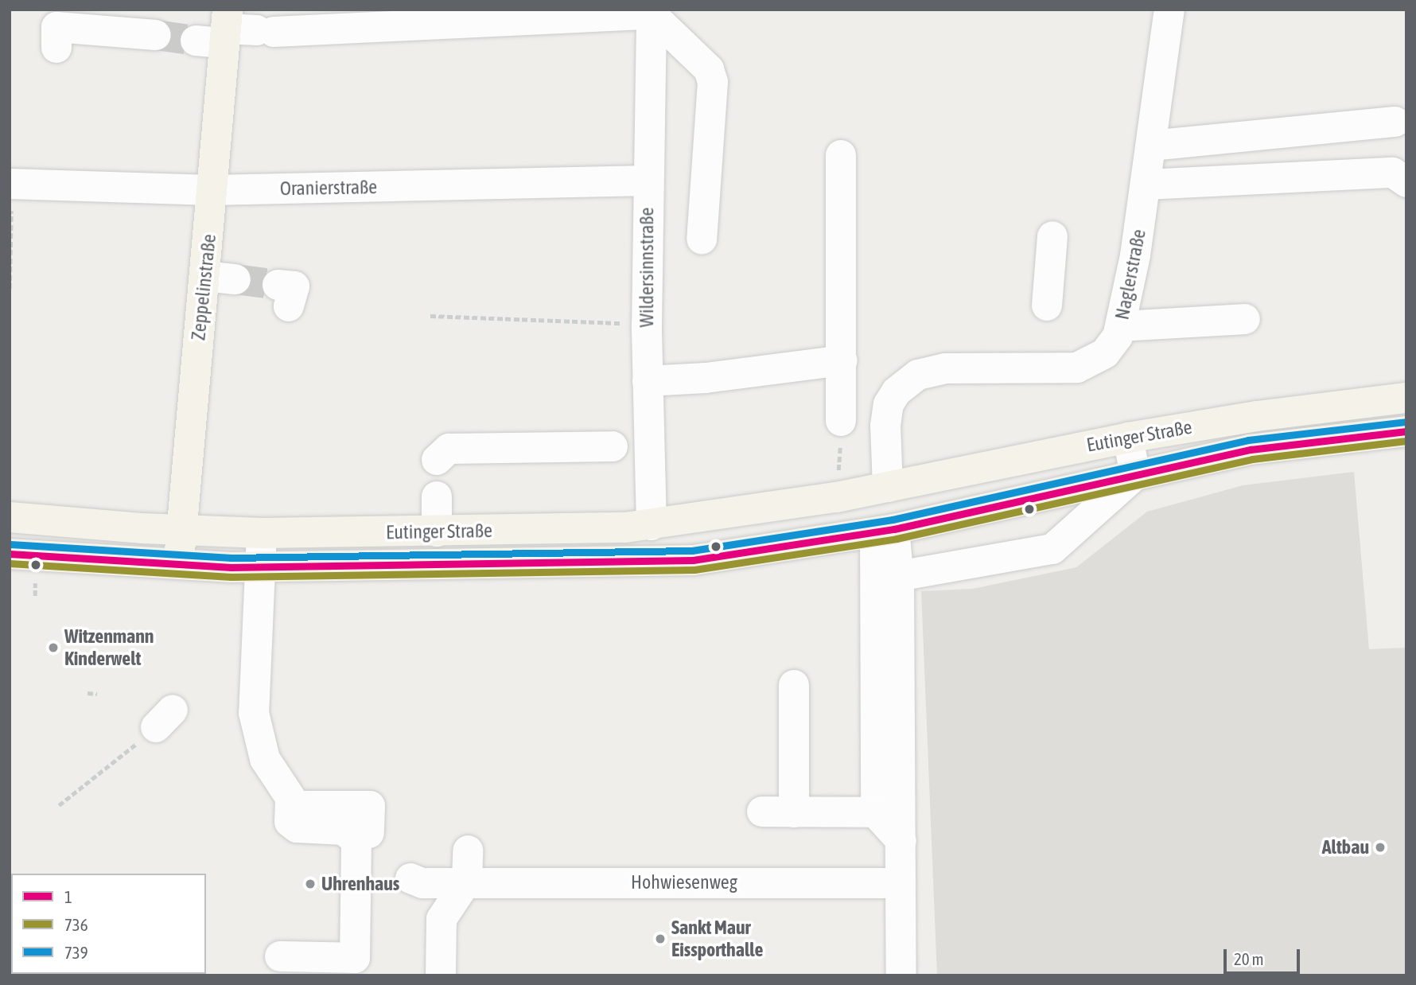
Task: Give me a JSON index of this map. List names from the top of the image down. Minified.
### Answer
{"streets":{"main road":["Zeppelinstraße","Eutinger Straße"],"street":["Oranierstraße","Wildersinnstraße","Naglerstraße","Hohwiesenweg"]},"crossings":[["Oranierstraße","Wildersinnstraße"],["Oranierstraße","Zeppelinstraße"],["Wildersinnstraße","Eutinger Straße"],["Naglerstraße","Eutinger Straße"],["Zeppelinstraße","Eutinger Straße"]],"places":["Witzenmann Kinderwelt","Altbau","Uhrenhaus","Sankt Maur Eissporthalle"],"lines":["transit line 739","transit line 1","transit line 736"],"legend":["1","736","739"],"scale_bar":"20 m"}
